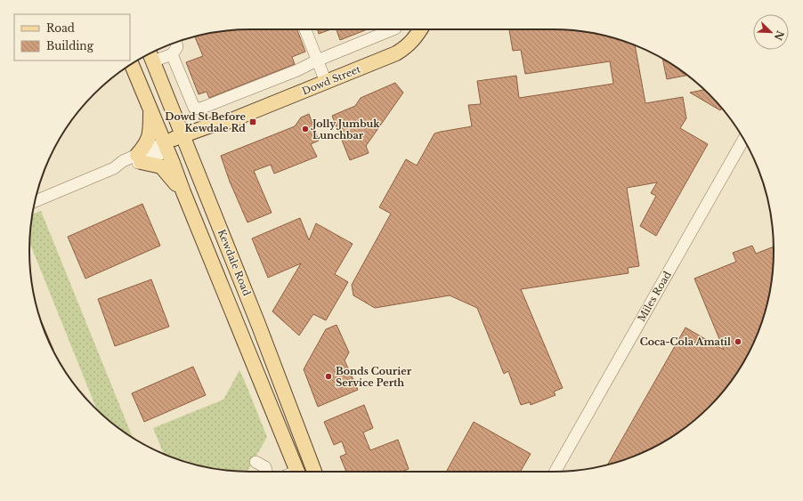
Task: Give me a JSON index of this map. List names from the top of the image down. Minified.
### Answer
{"streets":{"main road":["Dowd Street","Kewdale Road"],"street":["Miles Road"]},"crossings":[["Dowd Street","Kewdale Road"]],"places":{"transit":["Dowd St Before Kewdale Rd"],"other":["Jolly Jumbuk Lunchbar","Coca-Cola Amatil","Bonds Courier Service Perth"]},"legend":["Road","Building"],"north":"bottom right"}
